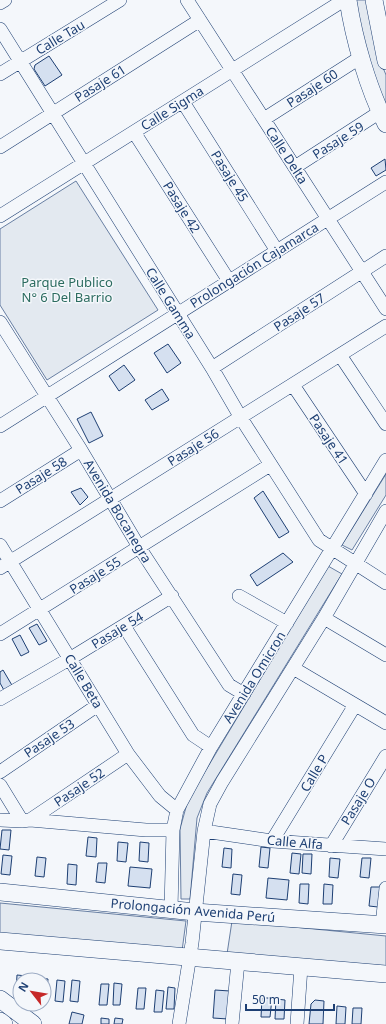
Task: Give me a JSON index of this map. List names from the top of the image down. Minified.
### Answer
{"streets":{"main road":["Prolongación Avenida Perú"],"street":["Calle Tau","Pasaje 61","Pasaje 60","Calle Sigma","Pasaje 59","Calle Delta","Pasaje 45","Pasaje 42","Prolongación Cajamarca","Calle Gamma","Pasaje 57","Pasaje 41","Pasaje 56","Pasaje 58","Avenida Bocanegra","Pasaje 55","Pasaje 54","Avenida Omicron","Calle Beta","Pasaje 53","Calle P","Pasaje 52","Pasaje O","Calle Alfa"]},"crossings":[["Calle Tau","Calle Gamma"],["Pasaje 61","Calle Delta"],["Pasaje 61","Calle Gamma"],["Pasaje 60","Calle Delta"],["Calle Sigma","Calle Delta"],["Calle Sigma","Pasaje 45"],["Calle Sigma","Pasaje 42"],["Calle Sigma","Calle Gamma"],["Pasaje 59","Calle Delta"],["Calle Delta","Prolongación Cajamarca"],["Calle Delta","Pasaje 57"],["Pasaje 45","Prolongación Cajamarca"],["Pasaje 42","Prolongación Cajamarca"],["Prolongación Cajamarca","Calle Gamma"],["Prolongación Cajamarca","Avenida Bocanegra"],["Calle Gamma","Pasaje 57"],["Calle Gamma","Pasaje 56"],["Calle Gamma","Pasaje 55"],["Calle Gamma","Avenida Omicron"],["Pasaje 41","Pasaje 56"],["Pasaje 41","Avenida Omicron"],["Pasaje 56","Avenida Bocanegra"],["Pasaje 56","Calle Beta"],["Pasaje 58","Avenida Bocanegra"],["Avenida Bocanegra","Pasaje 55"],["Avenida Bocanegra","Pasaje 54"],["Avenida Bocanegra","Avenida Omicron"],["Pasaje 55","Calle Beta"],["Pasaje 54","Calle Beta"],["Avenida Omicron","Calle Beta"],["Avenida Omicron","Prolongación Avenida Perú"],["Calle Beta","Pasaje 53"],["Calle Beta","Pasaje 52"],["Calle P","Calle Alfa"],["Pasaje O","Calle Alfa"]],"parks":["Parque Publico N° 6 Del Barrio"],"scale_bar":"50 m","north":"top left"}
